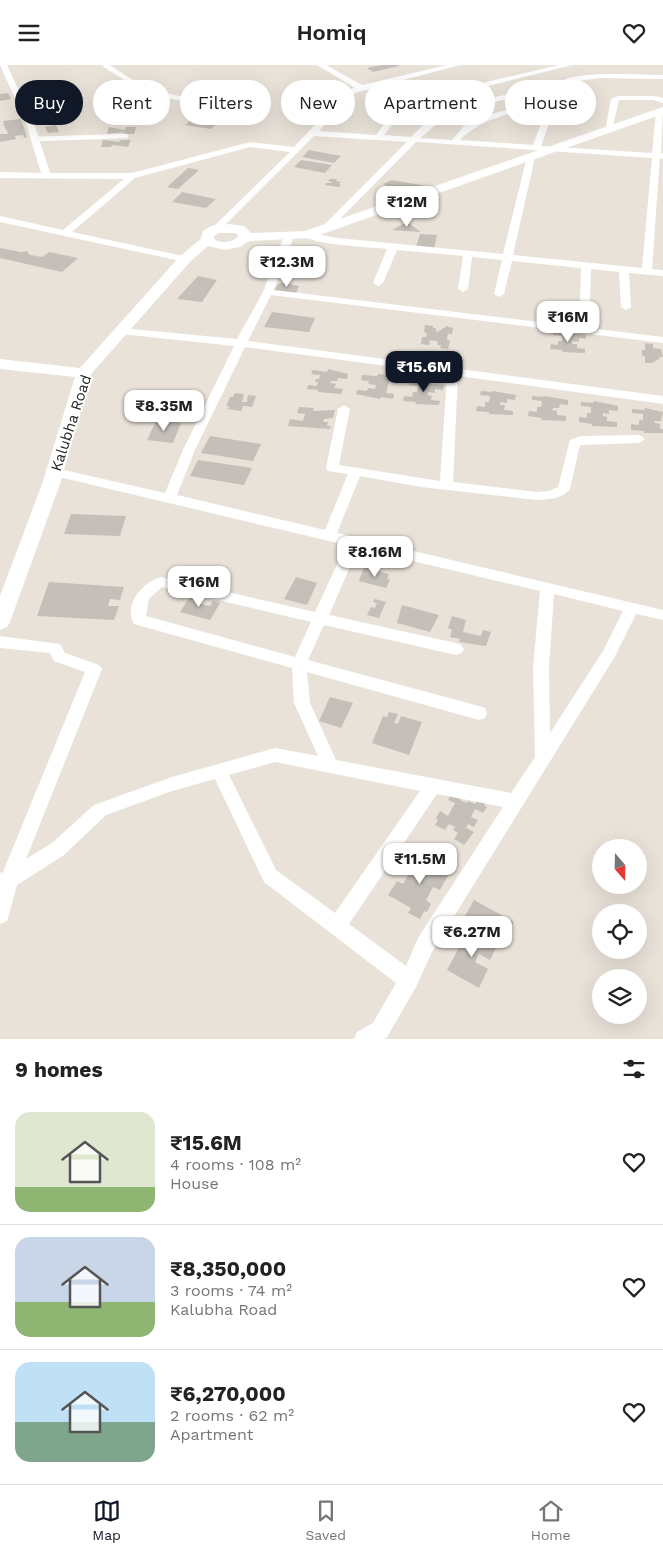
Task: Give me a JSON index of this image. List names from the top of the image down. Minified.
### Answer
{"streets":{"street":["Kalubha Road"]},"north":"bottom","page":{"header":"Homiq","chip":["Buy","Rent","Filters","New","Apartment","House"],"price":["₹12M","₹12.3M","₹16M","₹15.6M","₹8.35M","₹8.16M","₹16M","₹11.5M","₹6.27M"],"heading":"9 homes","list":[{"name":"₹15.6M","note":"4 rooms · 108 m² · House"},{"name":"₹8,350,000","note":"3 rooms · 74 m² · Kalubha Road"},{"name":"₹6,270,000","note":"2 rooms · 62 m² · Apartment"}],"tabs":["Map","Saved","Home"]}}
